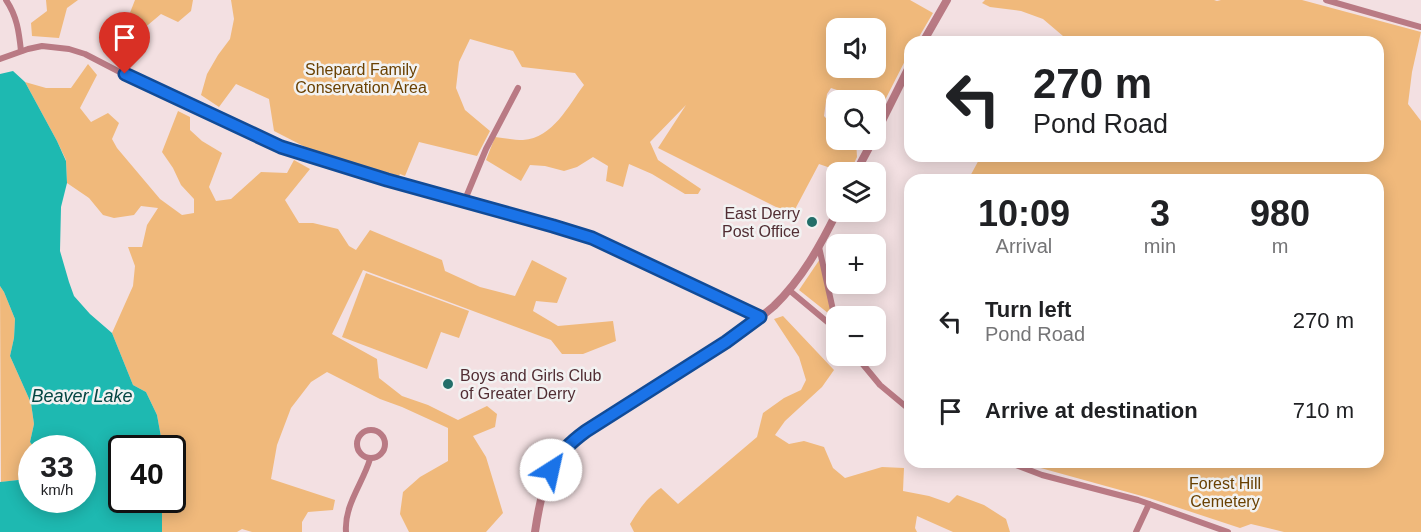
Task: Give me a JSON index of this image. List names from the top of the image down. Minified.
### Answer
{"water":["Beaver Lake"],"parks":["Shepard Family Conservation Area","Forest Hill Cemetery"],"places":["East Derry Post Office","Boys and Girls Club of Greater Derry"],"page":{"map_buttons":["+","−"],"turn":["270 m","Pond Road"],"eta":["10:09","Arrival","3","min","980","m"],"list":[{"name":"Turn left","note":"Pond Road","value":"270 m"},{"name":"Arrive at destination","value":"710 m"}],"speed":"33 km/h","limit":"40"}}
